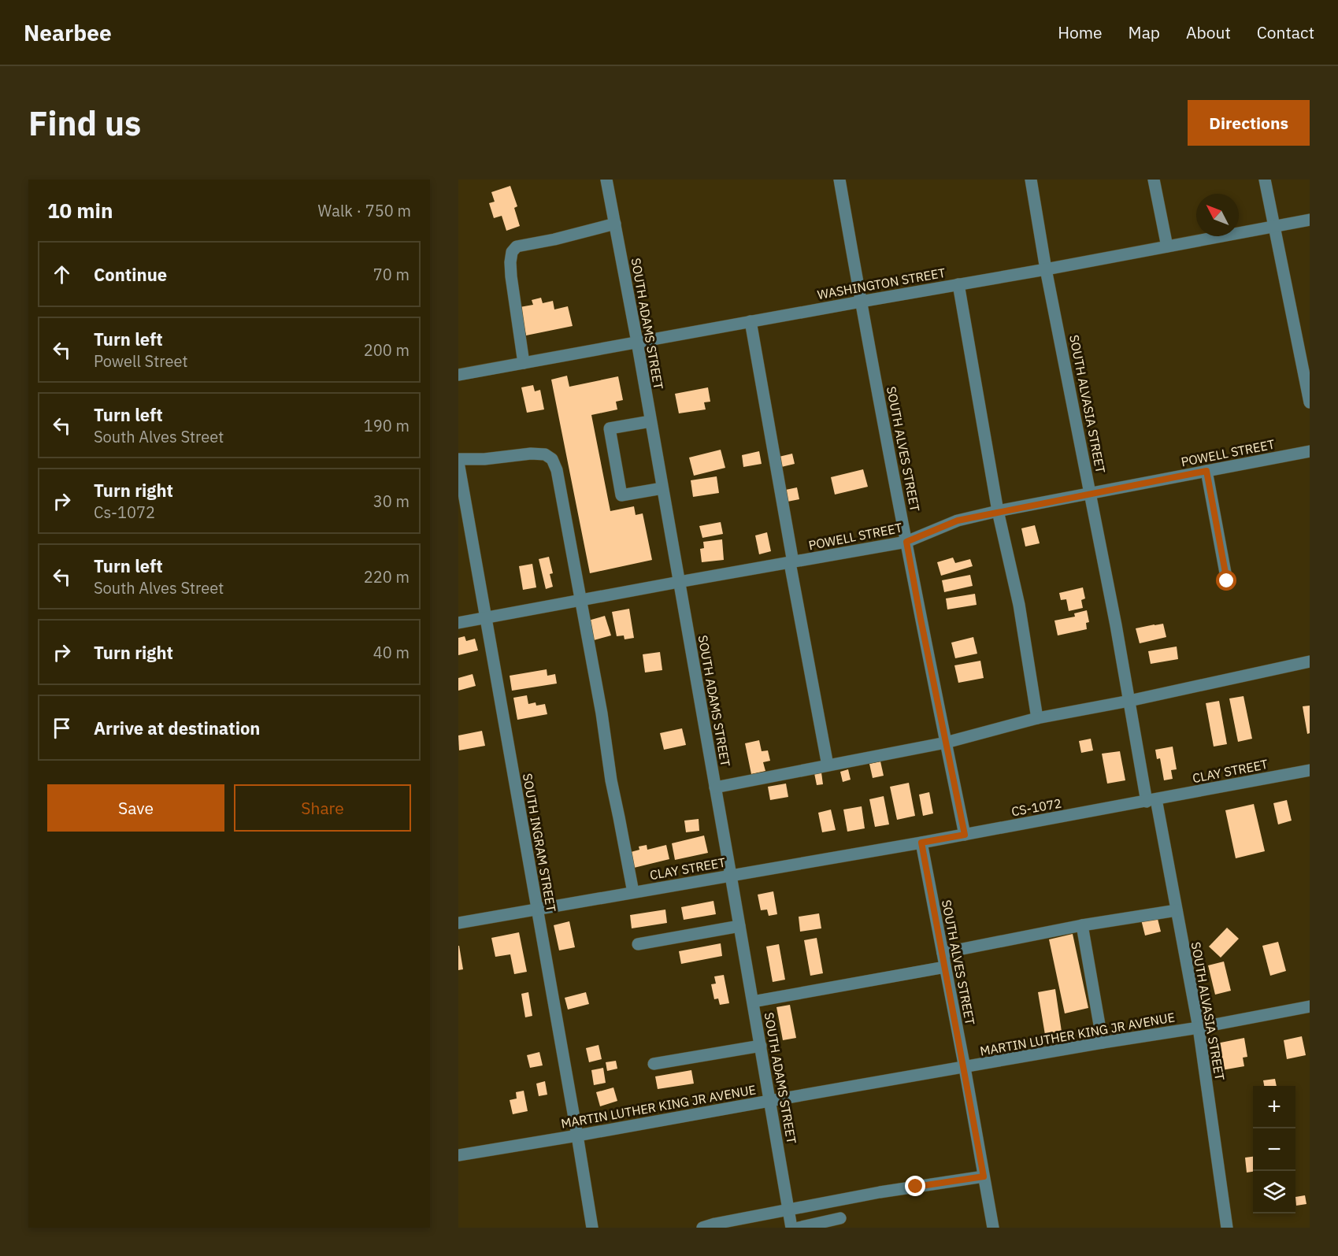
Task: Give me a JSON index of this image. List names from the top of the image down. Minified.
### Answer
{"streets":{"street":["WASHINGTON STREET","SOUTH ADAMS STREET","SOUTH ALVASIA STREET","SOUTH ALVES STREET","POWELL STREET","CLAY STREET","CS-1072","SOUTH INGRAM STREET","MARTIN LUTHER KING JR AVENUE"]},"crossings":[["WASHINGTON STREET","SOUTH ADAMS STREET"],["WASHINGTON STREET","SOUTH ALVASIA STREET"],["WASHINGTON STREET","SOUTH ALVES STREET"],["SOUTH ADAMS STREET","POWELL STREET"],["SOUTH ADAMS STREET","CLAY STREET"],["SOUTH ADAMS STREET","MARTIN LUTHER KING JR AVENUE"],["SOUTH ALVASIA STREET","POWELL STREET"],["SOUTH ALVASIA STREET","CLAY STREET"],["SOUTH ALVASIA STREET","CS-1072"],["SOUTH ALVASIA STREET","MARTIN LUTHER KING JR AVENUE"],["SOUTH ALVES STREET","POWELL STREET"],["SOUTH ALVES STREET","CLAY STREET"],["SOUTH ALVES STREET","CS-1072"],["SOUTH ALVES STREET","MARTIN LUTHER KING JR AVENUE"],["POWELL STREET","SOUTH INGRAM STREET"],["CLAY STREET","CS-1072"],["CLAY STREET","SOUTH INGRAM STREET"],["SOUTH INGRAM STREET","MARTIN LUTHER KING JR AVENUE"]],"north":"top left","page":{"header":"Nearbee","nav":["Home","Map","About","Contact"],"buttons":["Directions",["Save","Share"]],"title":"Find us","heading":["10 min","Walk · 750 m"],"list":[["Continue","70 m"],["Turn left","Powell Street","200 m"],["Turn left","South Alves Street","190 m"],["Turn right","Cs-1072","30 m"],["Turn left","South Alves Street","220 m"],["Turn right","40 m"],"Arrive at destination"],"map_buttons":["+","−"]}}
